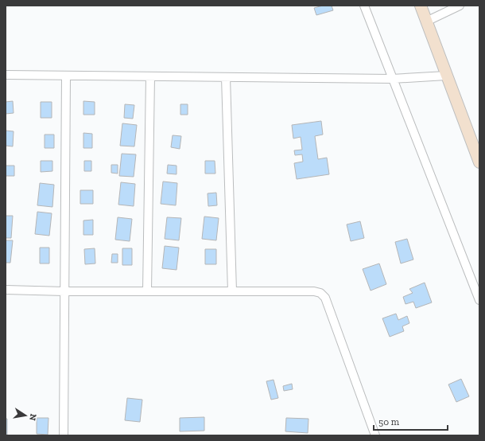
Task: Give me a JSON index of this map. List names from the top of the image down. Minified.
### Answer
{"scale_bar":"50 m","north":"right"}
